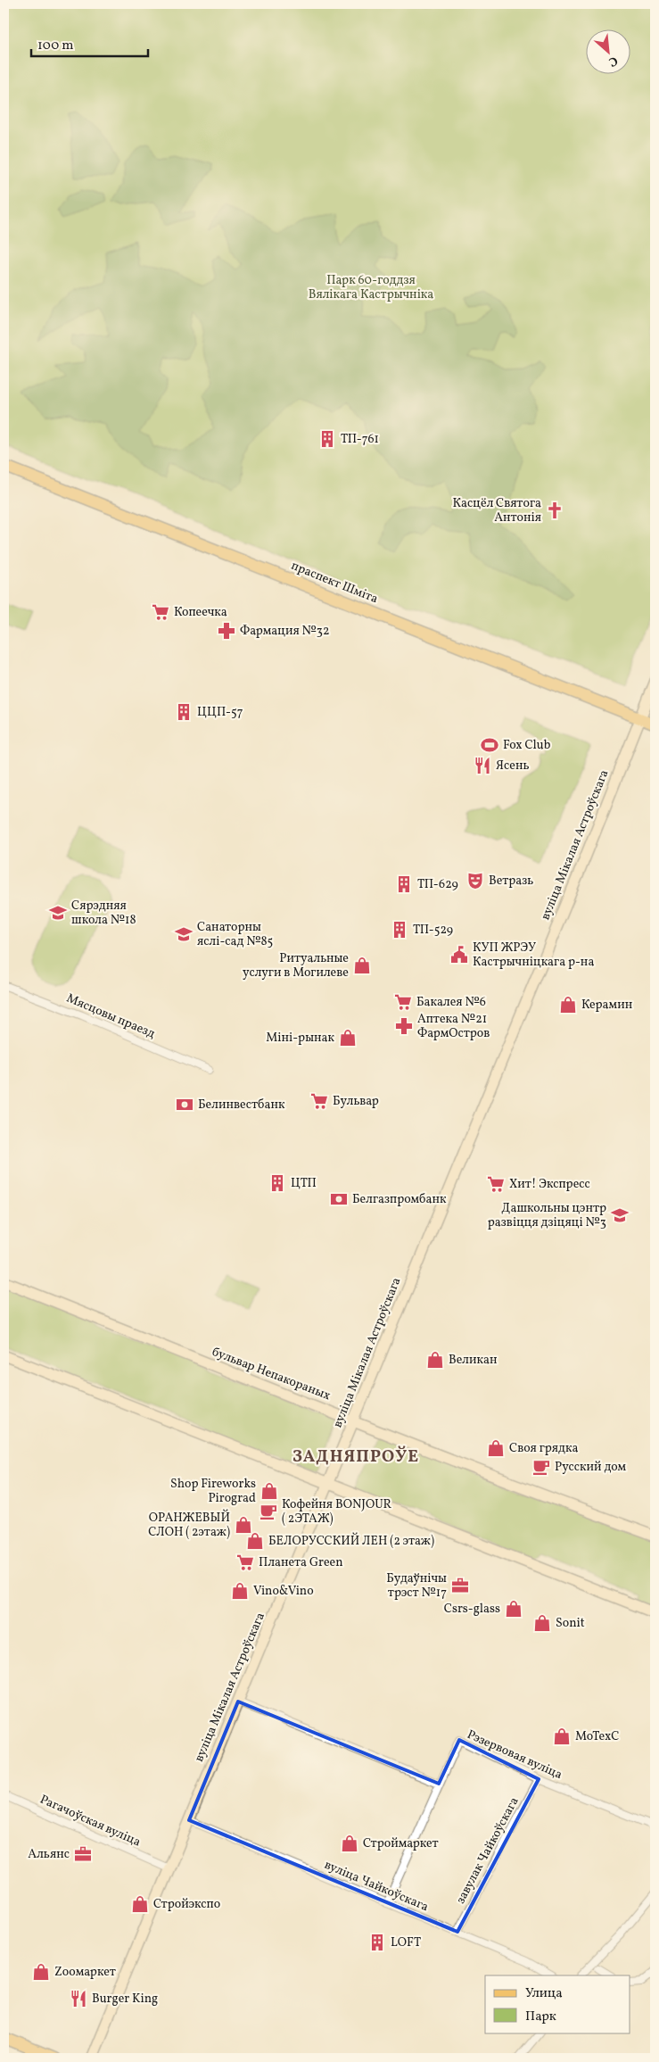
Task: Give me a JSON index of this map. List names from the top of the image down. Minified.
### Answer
{"streets":{"main road":["праспект Шміта","вуліца Мікалая Астроўскага","бульвар Непакораных"],"street":["Мясцовы праезд","Рэзервовая вуліца","Рагачоўская вуліца","завулак Чайкоўскага","вуліца Чайкоўскага"]},"crossings":[["праспект Шміта","вуліца Мікалая Астроўскага"],["вуліца Мікалая Астроўскага","бульвар Непакораных"],["вуліца Мікалая Астроўскага","Рагачоўская вуліца"],["вуліца Мікалая Астроўскага","вуліца Чайкоўскага"],["Рэзервовая вуліца","завулак Чайкоўскага"],["завулак Чайкоўскага","вуліца Чайкоўскага"]],"districts":["ЗАДНЯПРОЎЕ"],"parks":["Парк 60-годдзя Вялікага Кастрычніка"],"places":{"building":["ТП-761","ЦЦП-57","ТП-629","ТП-529","ЦТП","LOFT"],"church":["Касцёл Святога Антонія"],"supermarket":["Копеечка","Бакалея №6","Бульвар","Хит! Экспресс","Планета Green"],"pharmacy":["Фармация №32","Аптека №21 ФармОстров"],"sports":["Fox Club"],"restaurant":["Ясень","Burger King"],"theatre":["Ветразь"],"school or university":["Сярэдняя школа №18","Санаторны яслі-сад №85","Дашкольны цэнтр развіцця дзіцяці №3"],"public building":["КУП ЖРЭУ Кастрычніцкага р-на"],"shop":["Ритуальные услуги в Могилеве","Керамин","Міні-рынак","Великан","Своя грядка","Shop Fireworks Pirograd","ОРАНЖЕВЫЙ СЛОН ( 2этаж)","БЕЛОРУССКИЙ ЛЕН (2 этаж)","Vino&Vino","Csrs-glass","Sonit","MoTexC","Строймаркет","Стройэкспо","Zooмаркет"],"bank":["Белинвестбанк","Белгазпромбанк"],"cafe":["Русский дом","Кофейня BONJOUR ( 2ЭТАЖ)"],"office":["Будаўнічы трэст №17","Альянс"]},"legend":["Улица","Парк"],"scale_bar":"100 m","north":"bottom right"}
